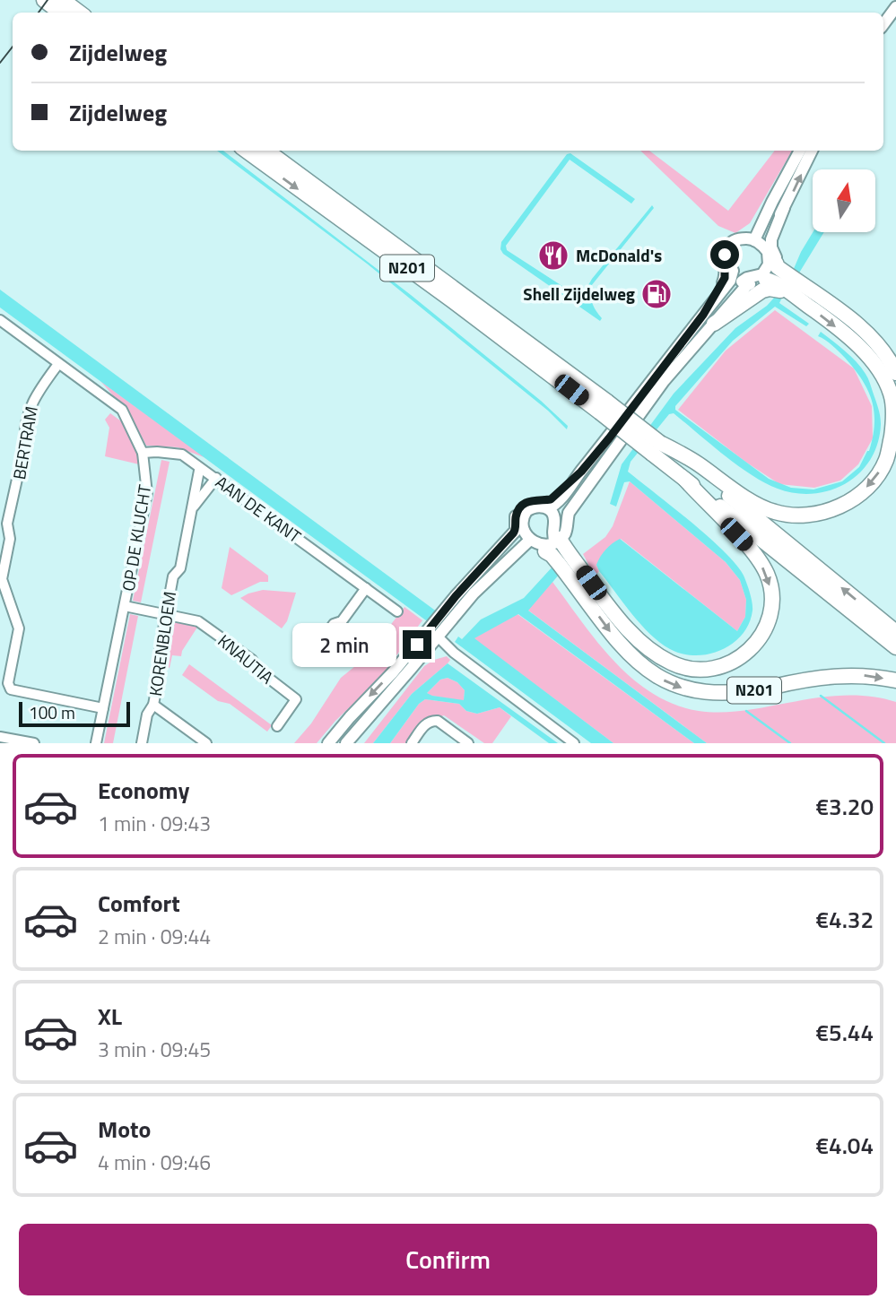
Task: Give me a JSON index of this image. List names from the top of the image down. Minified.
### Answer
{"streets":{"highway":["N201"],"street":["BERTRAM","AAN DE KANT","OP DE KLUCHT","KORENBLOEM","KNAUTIA"]},"crossings":[["BERTRAM","OP DE KLUCHT"],["AAN DE KANT","OP DE KLUCHT"],["AAN DE KANT","KORENBLOEM"],["OP DE KLUCHT","KNAUTIA"],["KORENBLOEM","KNAUTIA"]],"places":{"restaurant":["McDonald's"],"fuel station":["Shell Zijdelweg"]},"scale_bar":"100 m","north":"top","page":{"banner":["Zijdelweg","Zijdelweg"],"bubble":"2 min","scale":"100 m","list":[{"name":"Economy","note":"1 min · 09:43","value":"€3.20"},{"name":"Comfort","note":"2 min · 09:44","value":"€4.32"},{"name":"XL","note":"3 min · 09:45","value":"€5.44"},{"name":"Moto","note":"4 min · 09:46","value":"€4.04"}],"buttons":"Confirm"}}
